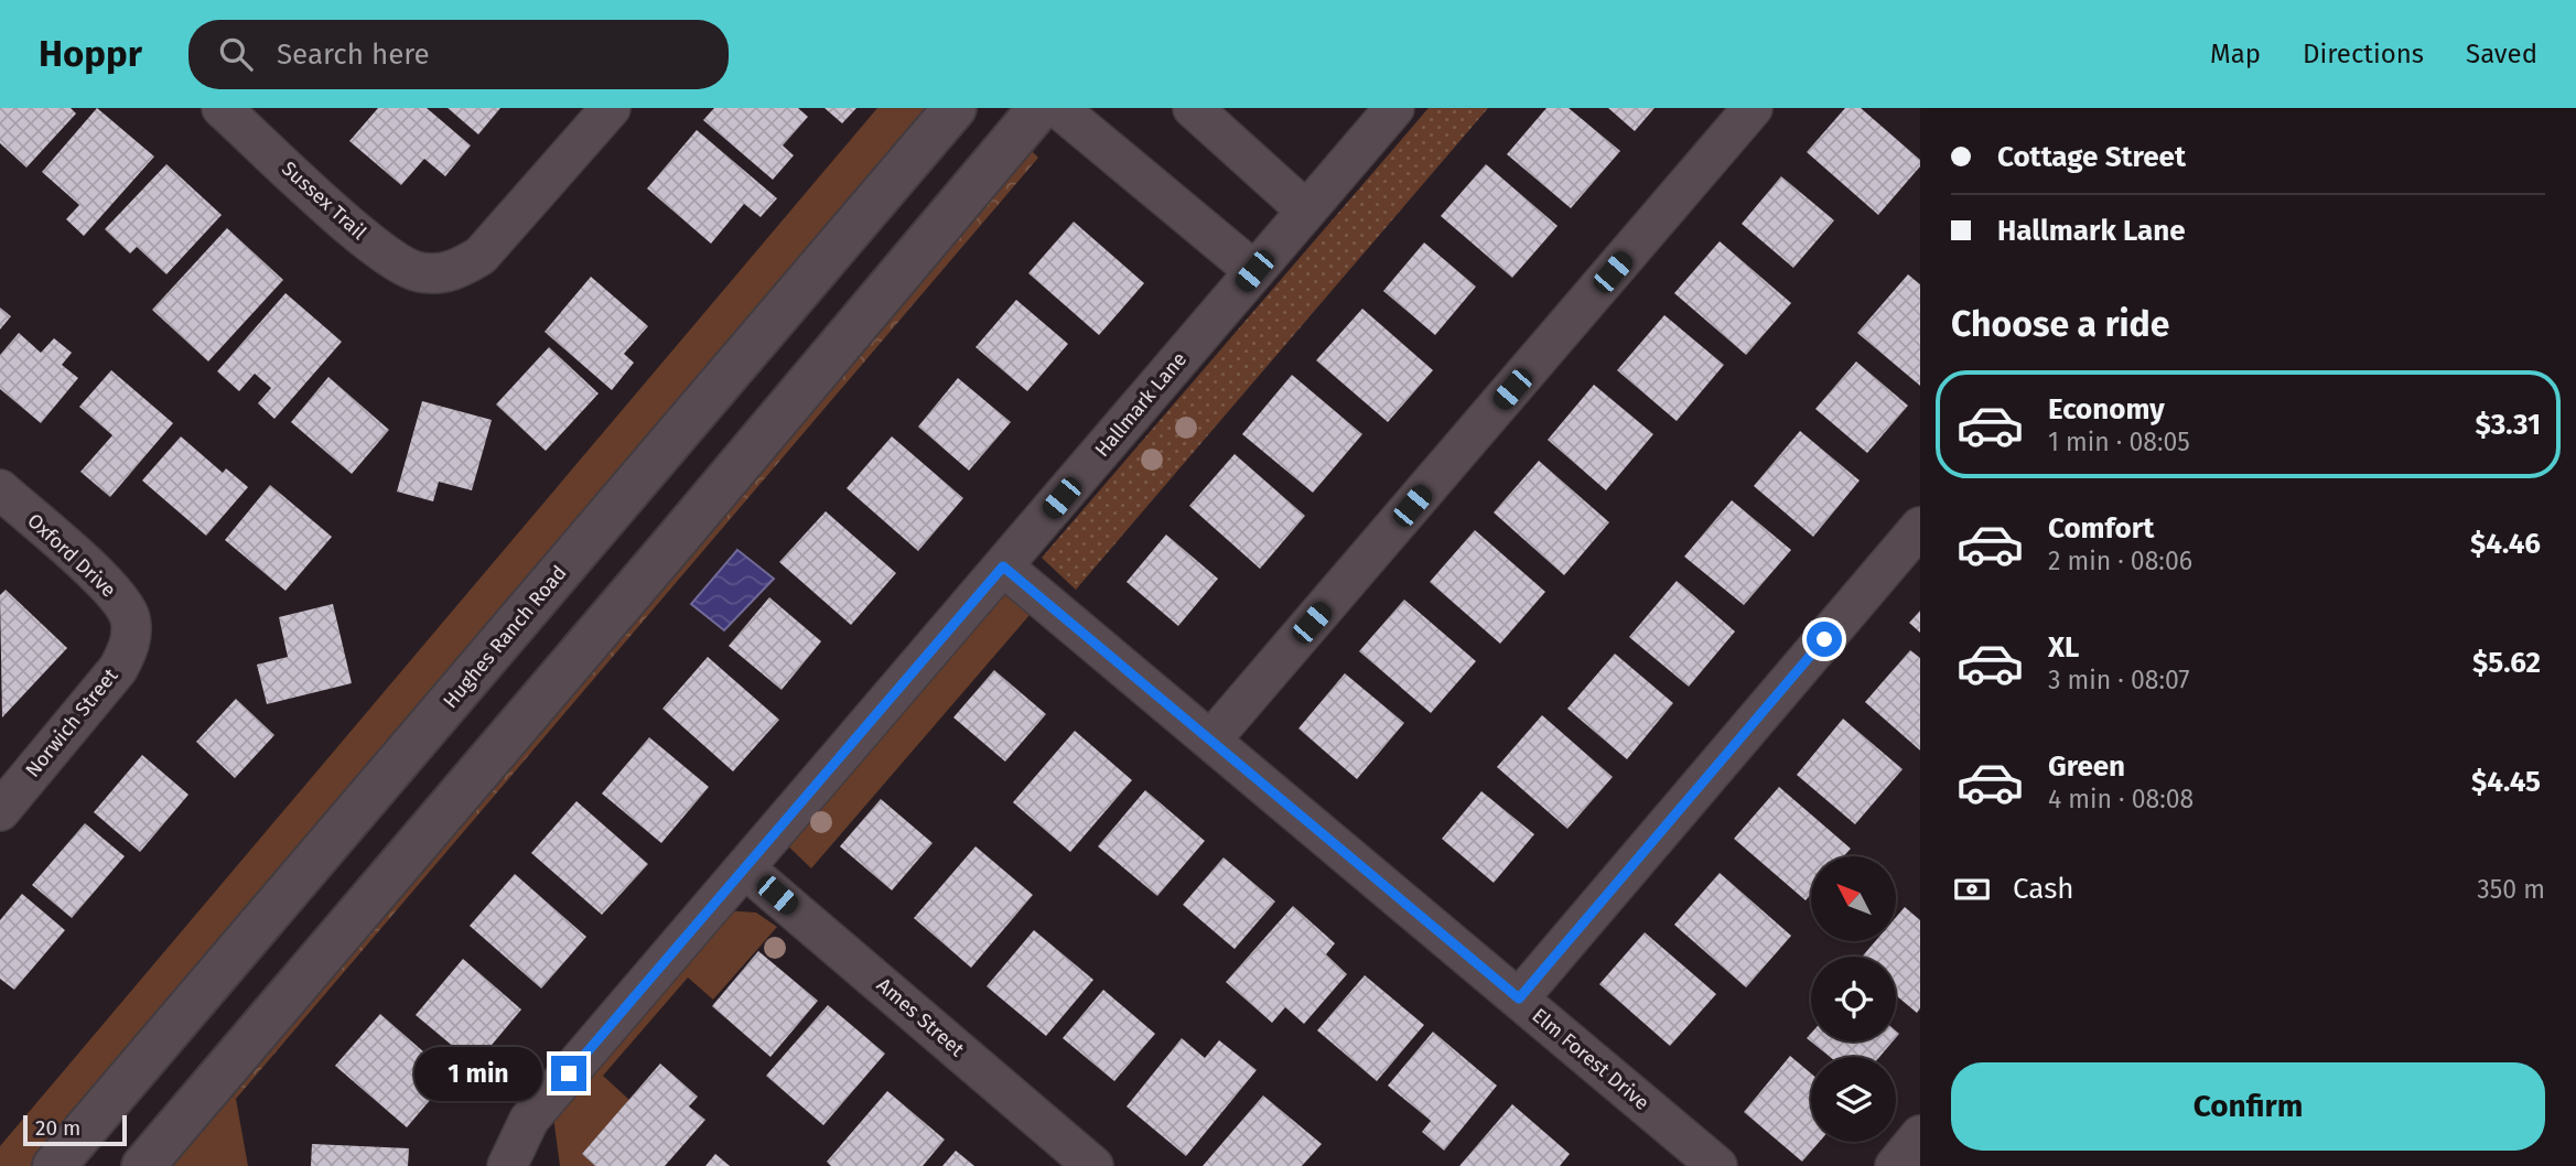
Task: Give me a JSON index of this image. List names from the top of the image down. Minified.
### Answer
{"streets":{"street":["Sussex Trail","Hallmark Lane","Oxford Drive","Hughes Ranch Road","Norwich Street","Ames Street","Elm Forest Drive"]},"crossings":[["Hallmark Lane","Ames Street"],["Hallmark Lane","Elm Forest Drive"],["Oxford Drive","Norwich Street"]],"scale_bar":"20 m","north":"top left","page":{"header":"Hoppr","search":"Search here","nav":["Map","Directions","Saved"],"banner":["Cottage Street","Hallmark Lane"],"heading":"Choose a ride","list":[{"name":"Economy","note":"1 min · 08:05","value":"$3.31"},{"name":"Comfort","note":"2 min · 08:06","value":"$4.46"},{"name":"XL","note":"3 min · 08:07","value":"$5.62"},{"name":"Green","note":"4 min · 08:08","value":"$4.45"}],"pay":["Cash","350 m"],"bubble":"1 min","buttons":"Confirm","scale":"20 m"}}
